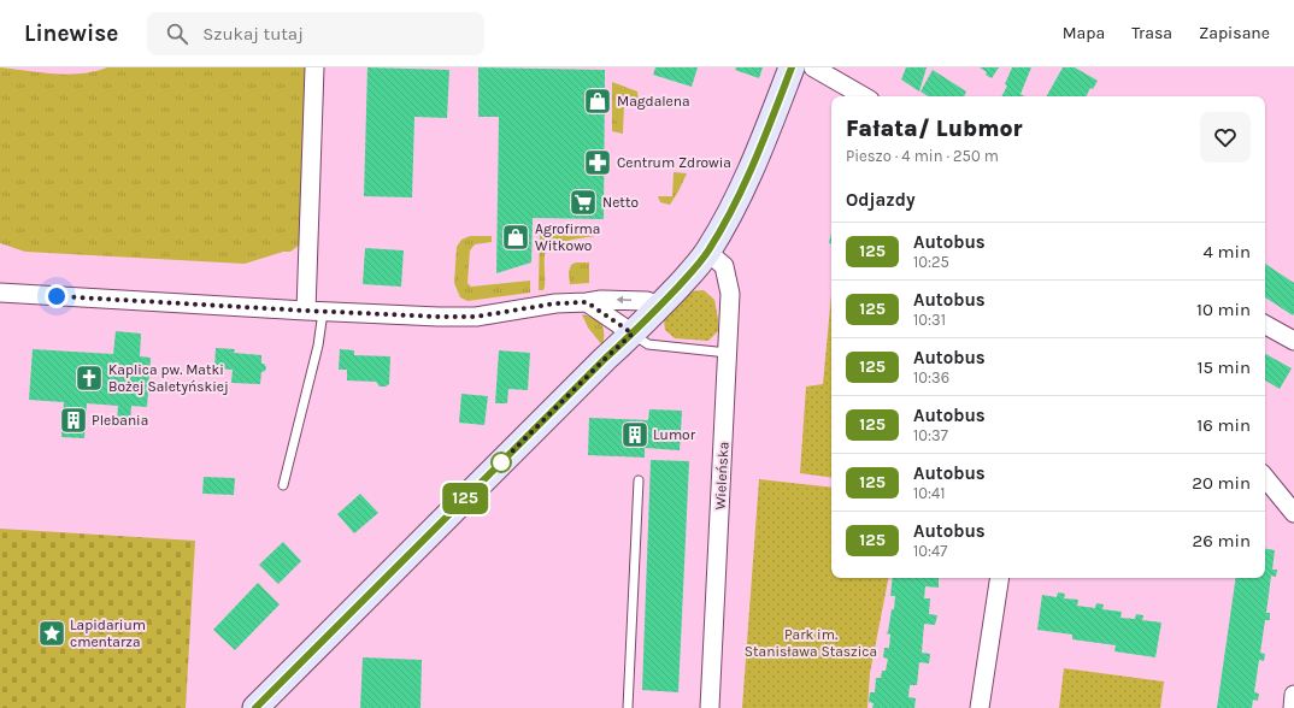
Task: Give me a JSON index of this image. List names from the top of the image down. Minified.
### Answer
{"streets":{"street":["Wieleńska"]},"parks":["Park im. Stanisława Staszica"],"places":{"shop":["Magdalena","Agrofirma Witkowo"],"pharmacy":["Centrum Zdrowia"],"supermarket":["Netto"],"church":["Kaplica pw. Matki Bożej Saletyńskiej"],"building":["Plebania","Lumor"],"place":["Lapidarium cmentarza"]},"lines":["bus line 125"],"page":{"header":"Linewise","search":"Szukaj tutaj","nav":["Mapa","Trasa","Zapisane"],"on_map":"125","heading":[["Fałata/ Lubmor","Pieszo · 4 min · 250 m"],"Odjazdy"],"list":[{"mark":"125","name":"Autobus","note":"10:25","value":"4 min"},{"mark":"125","name":"Autobus","note":"10:31","value":"10 min"},{"mark":"125","name":"Autobus","note":"10:36","value":"15 min"},{"mark":"125","name":"Autobus","note":"10:37","value":"16 min"},{"mark":"125","name":"Autobus","note":"10:41","value":"20 min"},{"mark":"125","name":"Autobus","note":"10:47","value":"26 min"}]}}
